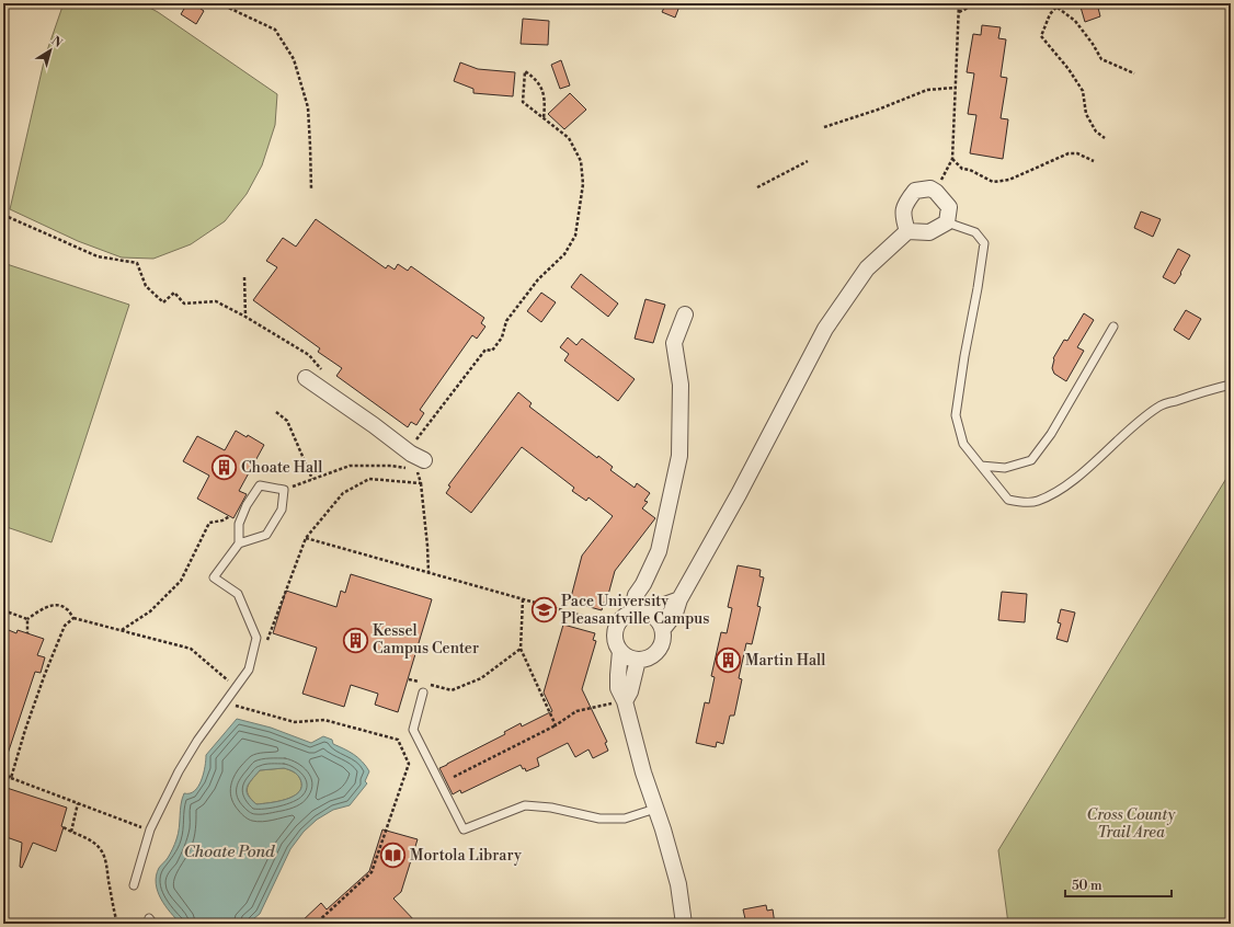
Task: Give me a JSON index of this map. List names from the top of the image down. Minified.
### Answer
{"water":["Choate Pond"],"parks":["Cross County Trail Area"],"places":{"building":["Choate Hall","Kessel Campus Center","Martin Hall"],"school or university":["Pace University Pleasantville Campus"],"library":["Mortola Library"]},"scale_bar":"50 m","north":"top right"}
